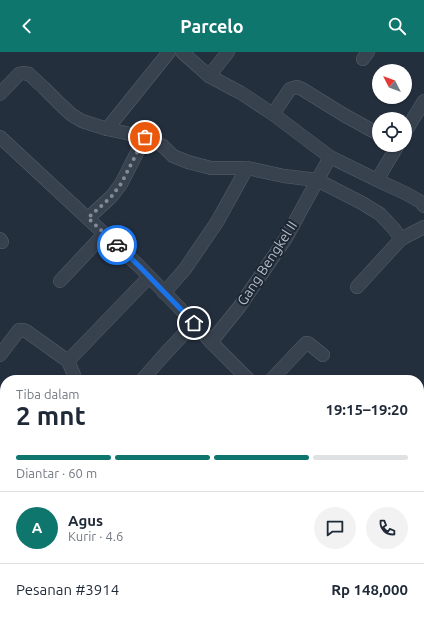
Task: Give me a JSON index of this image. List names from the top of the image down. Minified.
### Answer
{"streets":{"street":["Gang Bengkel II"]},"north":"top left","page":{"header":"Parcelo","heading":["2 mnt","Tiba dalam","19:15–19:20"],"panel":["Agus","Kurir · 4.6","Pesanan #3914","Rp 148,000"],"bar":"Diantar · 60 m","round":"A"}}
